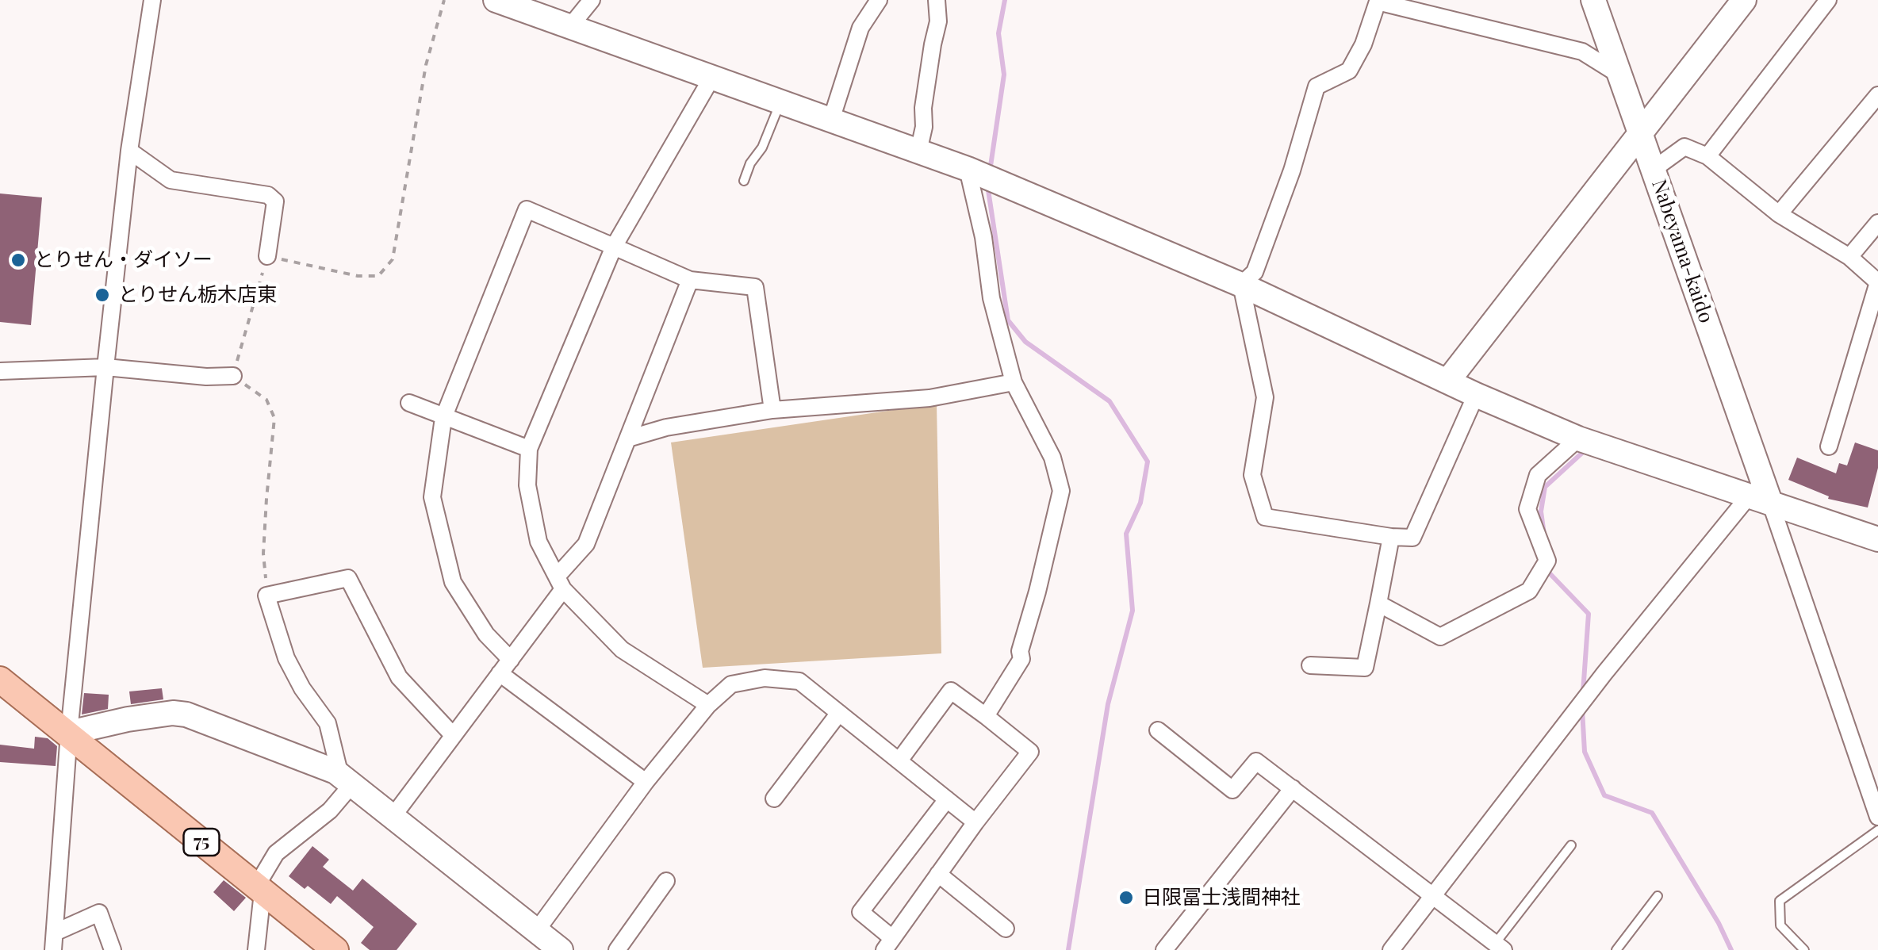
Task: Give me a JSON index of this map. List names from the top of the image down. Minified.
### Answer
{"streets":{"main road":["75"],"street":["Nabeyama-kaido"]},"places":["とりせん・ダイソー","とりせん栃木店東","日限冨士浅間神社"]}
